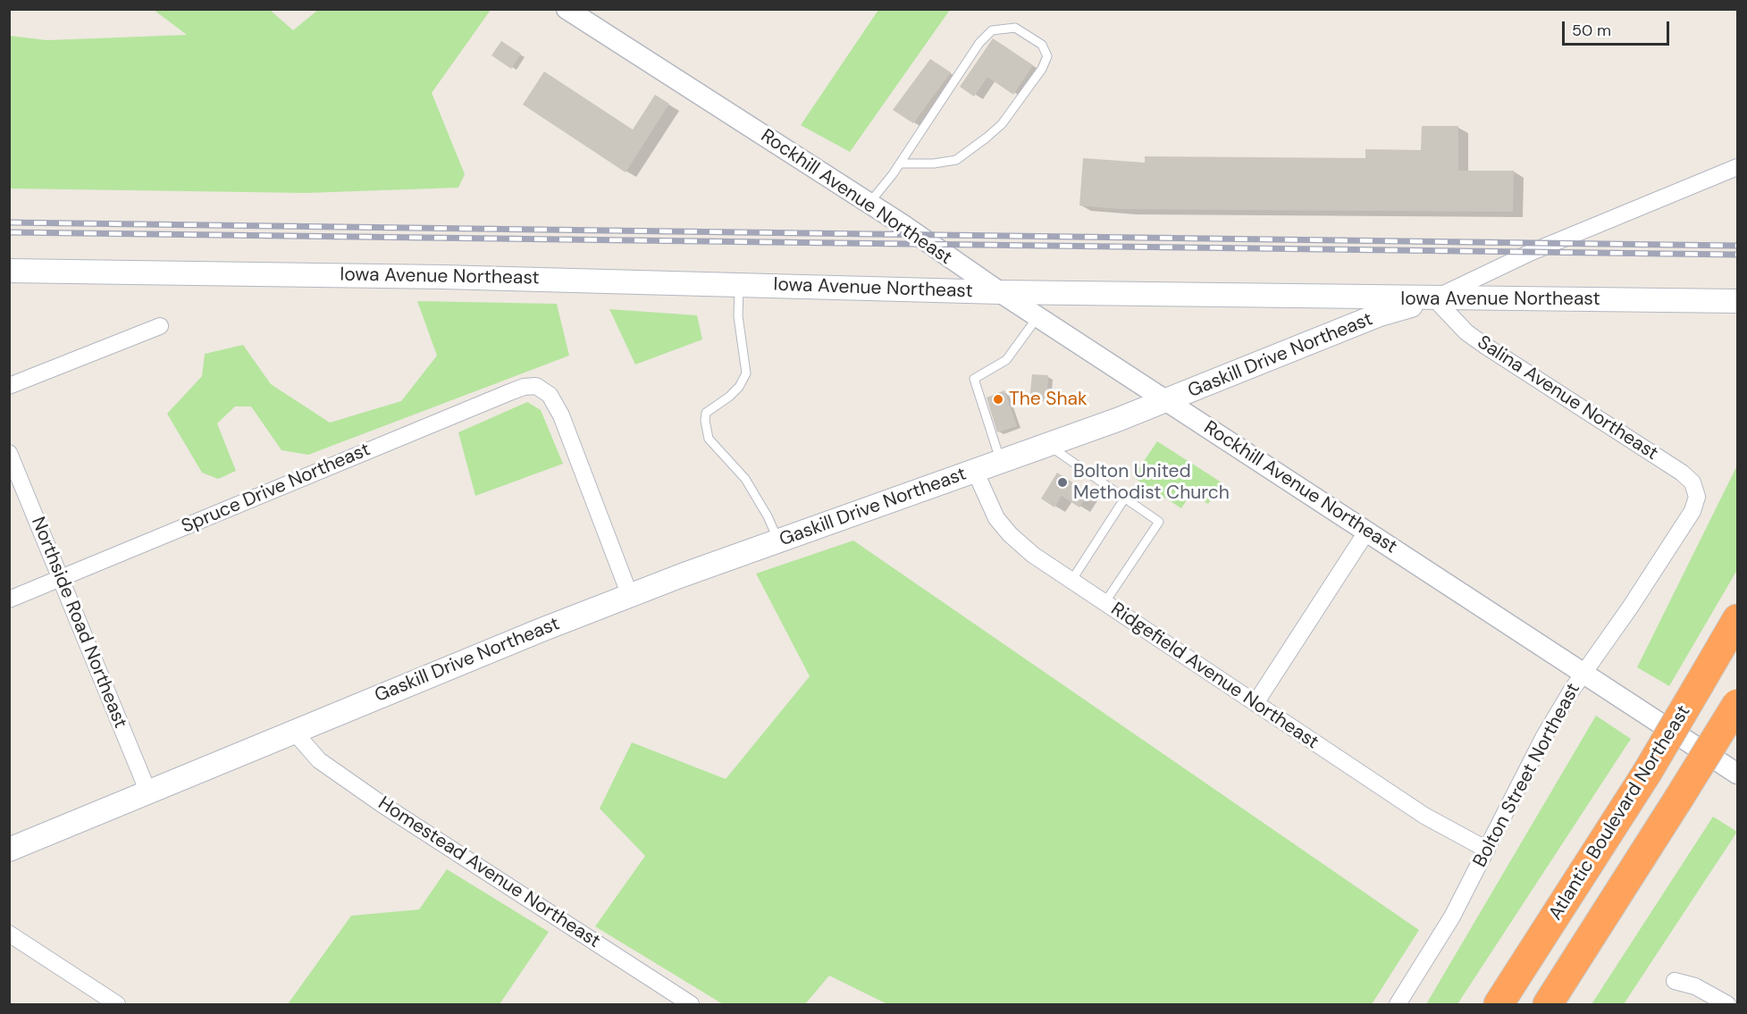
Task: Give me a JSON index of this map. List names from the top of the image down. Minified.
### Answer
{"streets":{"highway":["Atlantic Boulevard Northeast"],"main road":["Iowa Avenue Northeast","Gaskill Drive Northeast"],"street":["Rockhill Avenue Northeast","Salina Avenue Northeast","Spruce Drive Northeast","Northside Road Northeast","Ridgefield Avenue Northeast","Bolton Street Northeast","Homestead Avenue Northeast"]},"crossings":[["Rockhill Avenue Northeast","Iowa Avenue Northeast"],["Rockhill Avenue Northeast","Gaskill Drive Northeast"],["Rockhill Avenue Northeast","Bolton Street Northeast"],["Iowa Avenue Northeast","Gaskill Drive Northeast"],["Iowa Avenue Northeast","Salina Avenue Northeast"],["Gaskill Drive Northeast","Salina Avenue Northeast"],["Gaskill Drive Northeast","Spruce Drive Northeast"],["Gaskill Drive Northeast","Northside Road Northeast"],["Gaskill Drive Northeast","Ridgefield Avenue Northeast"],["Gaskill Drive Northeast","Homestead Avenue Northeast"],["Salina Avenue Northeast","Bolton Street Northeast"],["Spruce Drive Northeast","Northside Road Northeast"],["Ridgefield Avenue Northeast","Bolton Street Northeast"]],"places":["The Shak","Bolton United Methodist Church"],"scale_bar":"50 m"}
